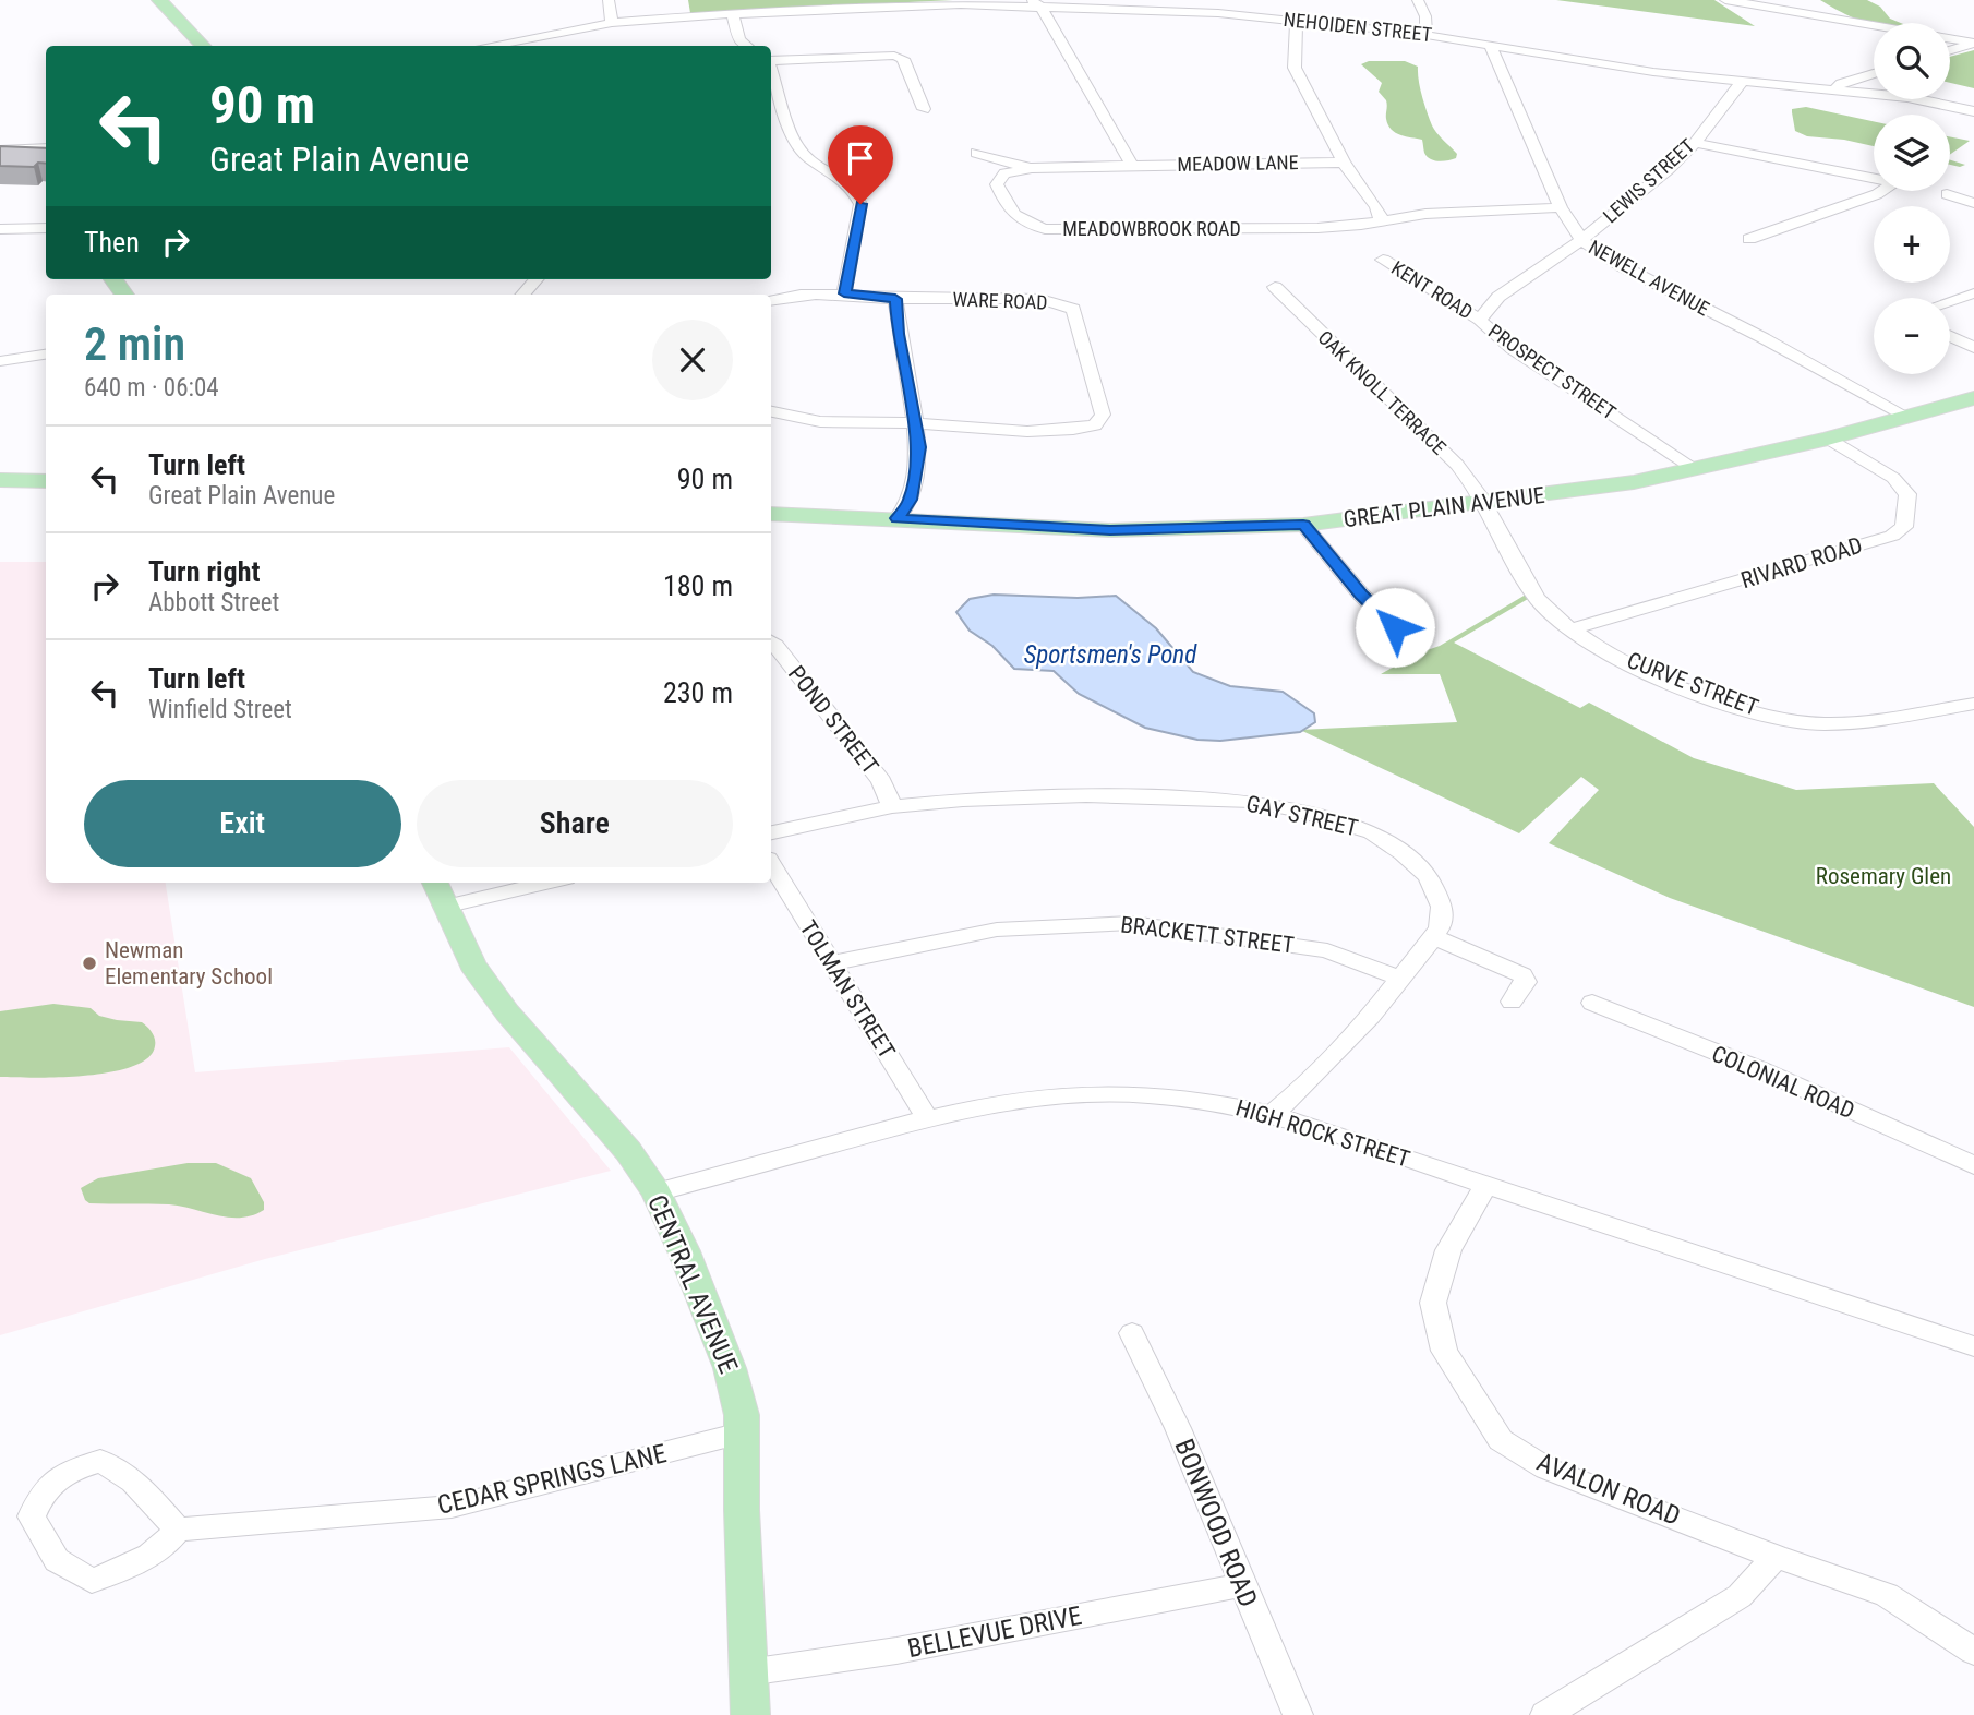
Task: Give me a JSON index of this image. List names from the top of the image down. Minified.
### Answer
{"streets":{"main road":["GREAT PLAIN AVENUE","CENTRAL AVENUE"],"street":["NEHOIDEN STREET","MEADOW LANE","LEWIS STREET","MEADOWBROOK ROAD","NEWELL AVENUE","KENT ROAD","WARE ROAD","PROSPECT STREET","OAK KNOLL TERRACE","RIVARD ROAD","CURVE STREET","POND STREET","GAY STREET","BRACKETT STREET","TOLMAN STREET","COLONIAL ROAD","HIGH ROCK STREET","CEDAR SPRINGS LANE","AVALON ROAD","BONWOOD ROAD","BELLEVUE DRIVE"]},"crossings":[["NEHOIDEN STREET","LEWIS STREET"],["NEHOIDEN STREET","NEWELL AVENUE"],["MEADOW LANE","MEADOWBROOK ROAD"],["LEWIS STREET","NEWELL AVENUE"],["LEWIS STREET","PROSPECT STREET"],["MEADOWBROOK ROAD","NEWELL AVENUE"],["NEWELL AVENUE","PROSPECT STREET"],["NEWELL AVENUE","GREAT PLAIN AVENUE"],["KENT ROAD","PROSPECT STREET"],["PROSPECT STREET","GREAT PLAIN AVENUE"],["OAK KNOLL TERRACE","GREAT PLAIN AVENUE"],["OAK KNOLL TERRACE","CURVE STREET"],["GREAT PLAIN AVENUE","RIVARD ROAD"],["GREAT PLAIN AVENUE","CURVE STREET"],["RIVARD ROAD","CURVE STREET"],["POND STREET","GAY STREET"],["BRACKETT STREET","TOLMAN STREET"],["TOLMAN STREET","HIGH ROCK STREET"],["HIGH ROCK STREET","CENTRAL AVENUE"],["HIGH ROCK STREET","AVALON ROAD"],["CENTRAL AVENUE","CEDAR SPRINGS LANE"],["CENTRAL AVENUE","BELLEVUE DRIVE"],["BONWOOD ROAD","BELLEVUE DRIVE"]],"water":["Sportsmen's Pond"],"parks":["Rosemary Glen"],"places":["Newman Elementary School"],"page":{"map_buttons":["+","−"],"turn":["90 m","Great Plain Avenue"],"then":"Then","heading":["2 min","640 m · 06:04"],"list":[{"name":"Turn left","note":"Great Plain Avenue","value":"90 m"},{"name":"Turn right","note":"Abbott Street","value":"180 m"},{"name":"Turn left","note":"Winfield Street","value":"230 m"}],"buttons":["Exit","Share"]}}
